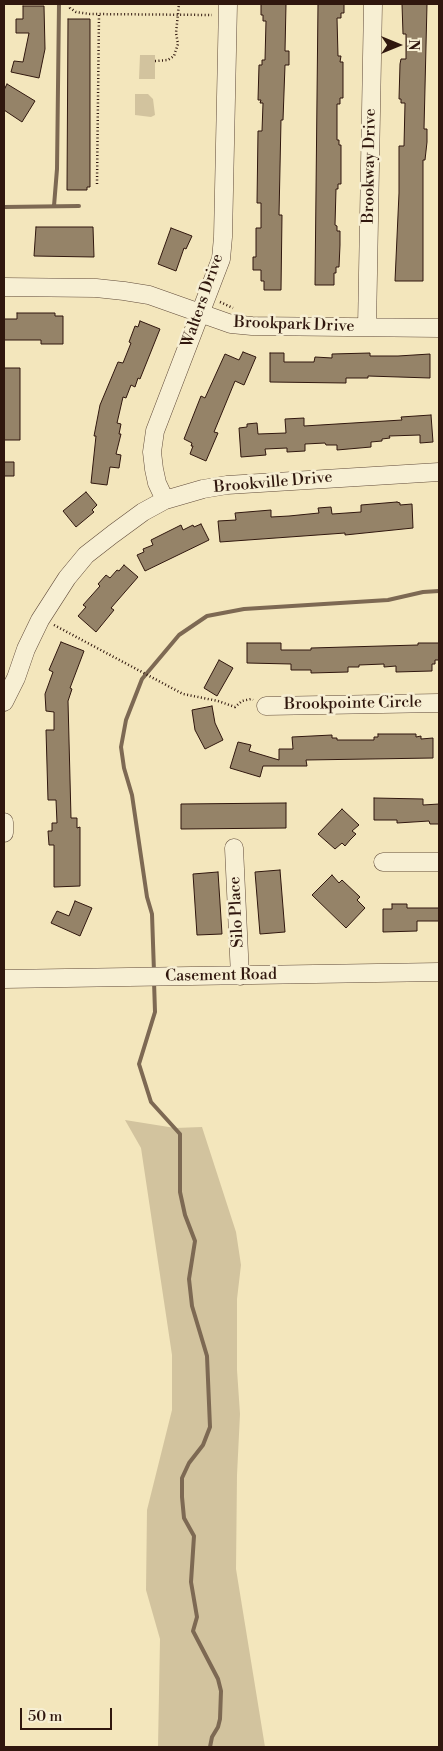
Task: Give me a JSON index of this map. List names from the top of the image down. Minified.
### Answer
{"streets":{"street":["Brookway Drive","Walters Drive","Brookpark Drive","Brookville Drive","Brookpointe Circle","Silo Place","Casement Road"]},"crossings":[["Brookway Drive","Brookpark Drive"],["Walters Drive","Brookpark Drive"],["Walters Drive","Brookville Drive"],["Silo Place","Casement Road"]],"scale_bar":"50 m","north":"right"}
